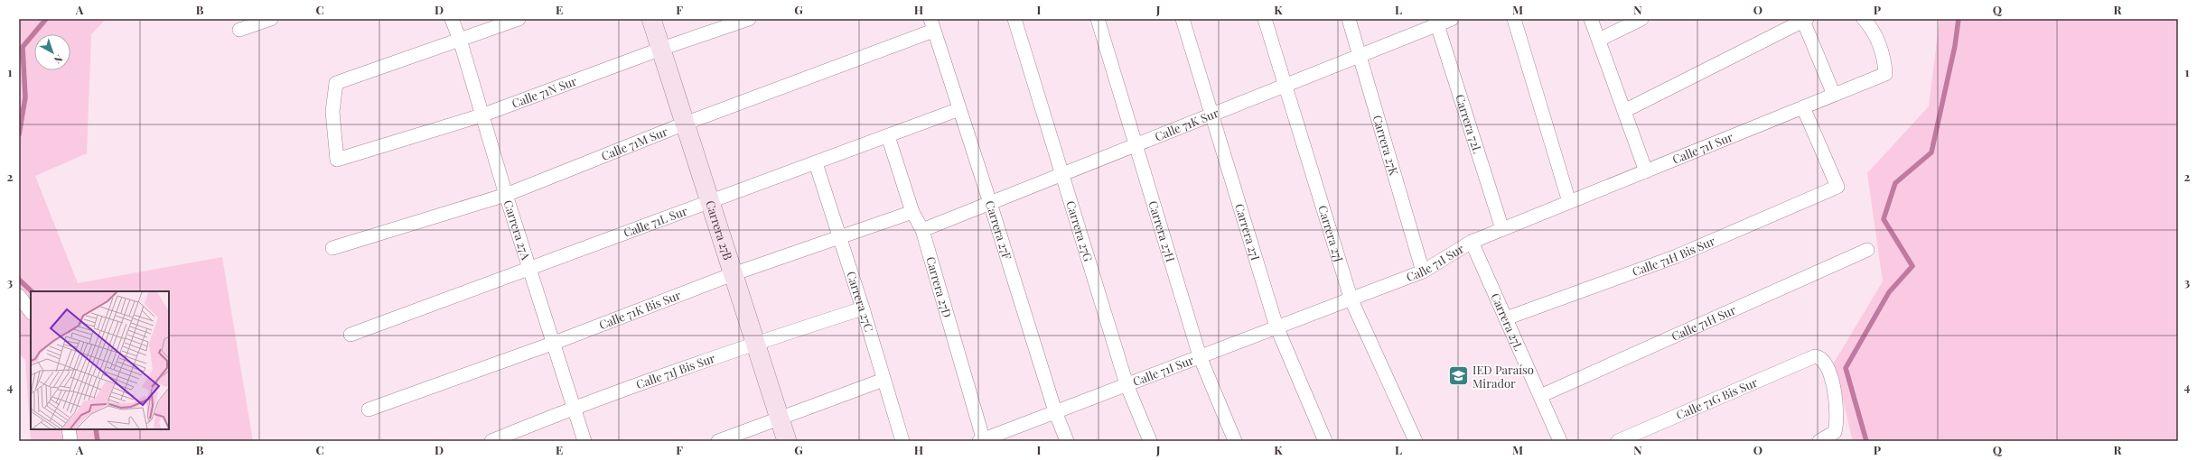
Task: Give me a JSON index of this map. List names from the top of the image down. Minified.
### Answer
{"streets":{"street":["Calle 71N Sur","Carrera 72L","Calle 71K Sur","Calle 71M Sur","Carrera 27K","Calle 71I Sur","Calle 71L Sur","Carrera 27A","Carrera 27B","Carrera 27F","Carrera 27G","Carrera 27H","Carrera 27I","Carrera 27J","Calle 71H Bis Sur","Carrera 27D","Carrera 27C","Calle 71K Bis Sur","Carrera 27L","Calle 71H Sur","Calle 71J Bis Sur","Calle 71G Bis Sur"]},"crossings":[["Calle 71N Sur","Carrera 27A"],["Calle 71N Sur","Carrera 27B"],["Carrera 72L","Calle 71K Sur"],["Carrera 72L","Calle 71I Sur"],["Calle 71K Sur","Carrera 27K"],["Calle 71K Sur","Carrera 27F"],["Calle 71K Sur","Carrera 27G"],["Calle 71K Sur","Carrera 27H"],["Calle 71K Sur","Carrera 27I"],["Calle 71K Sur","Carrera 27J"],["Calle 71K Sur","Carrera 27D"],["Calle 71M Sur","Carrera 27A"],["Calle 71M Sur","Carrera 27B"],["Calle 71M Sur","Carrera 27F"],["Carrera 27K","Calle 71I Sur"],["Calle 71I Sur","Carrera 27F"],["Calle 71I Sur","Carrera 27G"],["Calle 71I Sur","Carrera 27H"],["Calle 71I Sur","Carrera 27I"],["Calle 71I Sur","Carrera 27J"],["Calle 71I Sur","Calle 71H Bis Sur"],["Calle 71I Sur","Carrera 27D"],["Calle 71I Sur","Carrera 27L"],["Calle 71L Sur","Carrera 27A"],["Calle 71L Sur","Carrera 27B"],["Calle 71L Sur","Carrera 27F"],["Calle 71L Sur","Carrera 27D"],["Calle 71L Sur","Carrera 27C"],["Carrera 27A","Calle 71K Bis Sur"],["Carrera 27A","Calle 71J Bis Sur"],["Carrera 27B","Calle 71K Bis Sur"],["Carrera 27B","Calle 71J Bis Sur"],["Calle 71H Bis Sur","Carrera 27L"],["Carrera 27D","Calle 71K Bis Sur"],["Carrera 27C","Calle 71K Bis Sur"],["Carrera 27C","Calle 71J Bis Sur"],["Carrera 27L","Calle 71H Sur"]],"places":{"school or university":["IED Paraíso Mirador"]},"north":"bottom right","grid":{"columns":["A","B","C","D","E","F","G","H","I","J","K","L","M","N","O","P","Q","R"],"rows":["1","2","3","4"]}}
